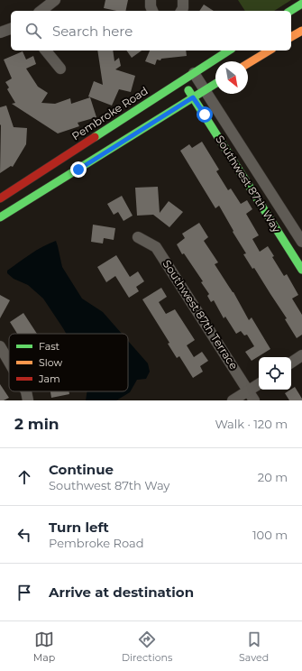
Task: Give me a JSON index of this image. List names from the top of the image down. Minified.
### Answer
{"streets":{"main road":["Pembroke Road","Southwest 87th Way"],"street":["Southwest 87th Terrace"]},"crossings":[["Pembroke Road","Southwest 87th Way"]],"legend":["Fast","Slow","Jam"],"north":"bottom right","page":{"search":"Search here","heading":["2 min","Walk · 120 m"],"list":[["Continue","Southwest 87th Way","20 m"],["Turn left","Pembroke Road","100 m"],"Arrive at destination"],"nav":["Map","Directions","Saved"]}}
